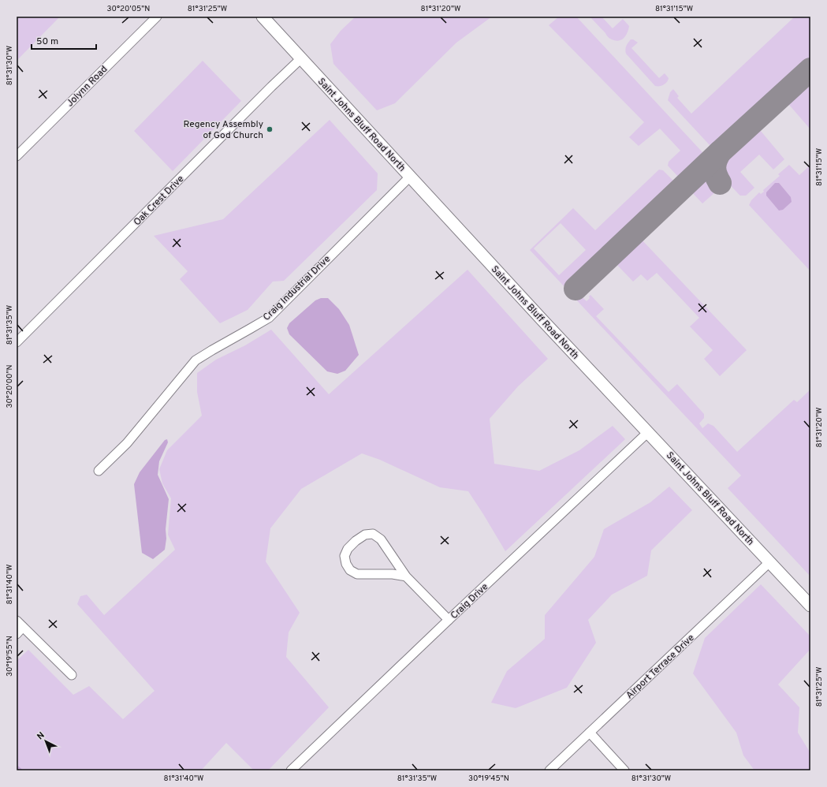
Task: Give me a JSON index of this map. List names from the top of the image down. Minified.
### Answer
{"streets":{"main road":["Saint Johns Bluff Road North"],"street":["Jolynn Road","Oak Crest Drive","Craig Industrial Drive","Craig Drive","Airport Terrace Drive"]},"crossings":[["Saint Johns Bluff Road North","Oak Crest Drive"],["Saint Johns Bluff Road North","Craig Industrial Drive"],["Saint Johns Bluff Road North","Craig Drive"],["Saint Johns Bluff Road North","Airport Terrace Drive"]],"places":["Regency Assembly of God Church"],"scale_bar":"50 m","north":"top left","coordinates":["30°20'05\"N","81°31'25\"W","81°31'20\"W","81°31'15\"W","81°31'30\"W","81°31'35\"W","30°20'00\"N","81°31'40\"W","30°19'55\"N","30°19'45\"N"]}
